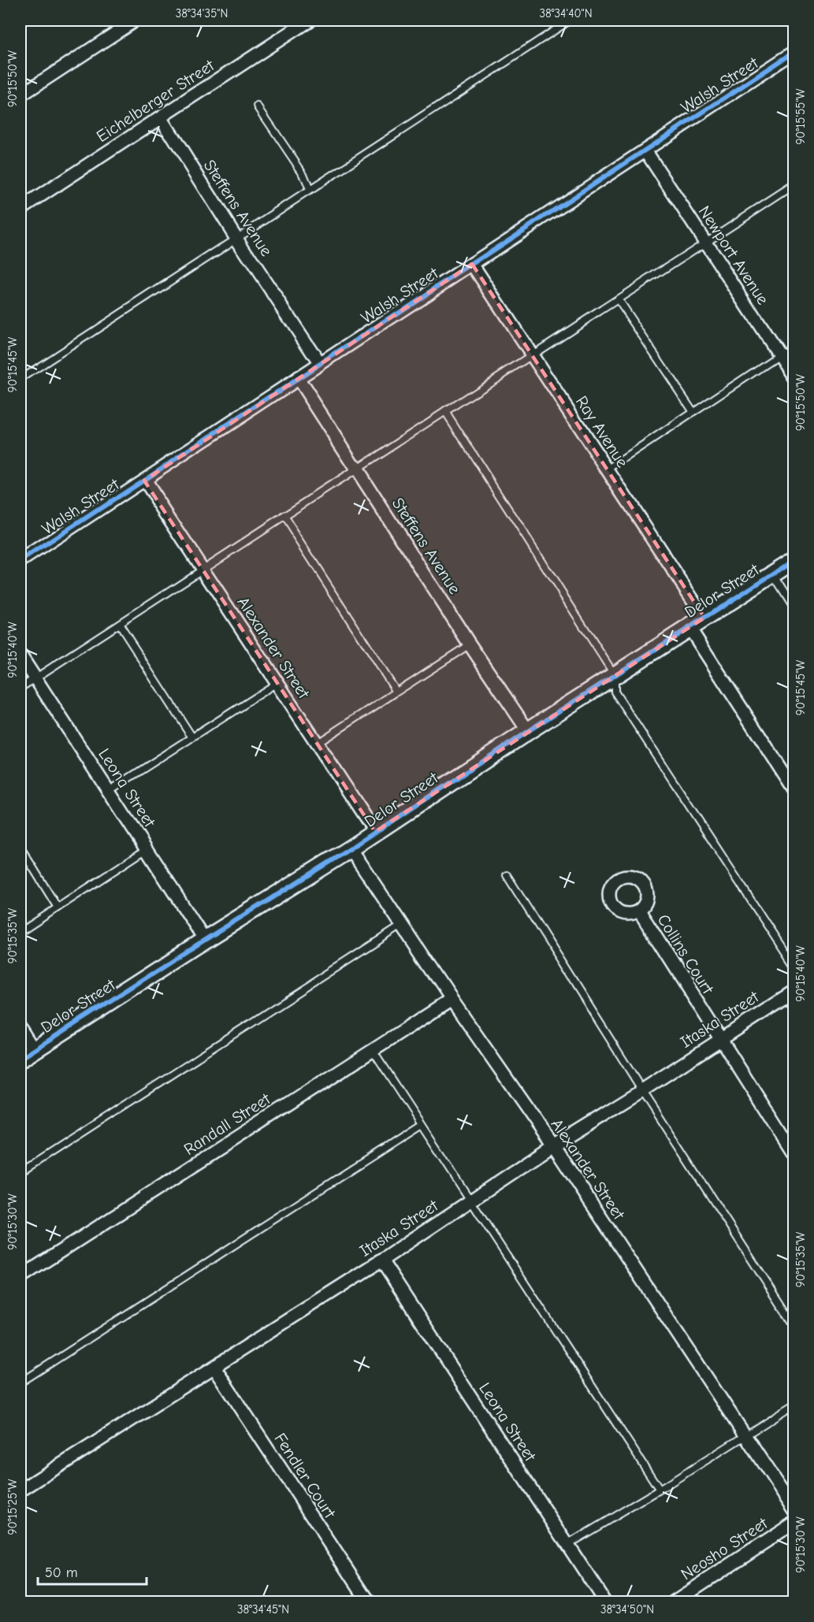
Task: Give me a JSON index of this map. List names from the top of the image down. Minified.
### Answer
{"streets":{"street":["Walsh Street","Eichelberger Street","Steffens Avenue","Newport Avenue","Ray Avenue","Delor Street","Alexander Street","Leona Street","Collins Court","Itaska Street","Randall Street","Fendler Court","Neosho Street"]},"crossings":[["Walsh Street","Steffens Avenue"],["Walsh Street","Newport Avenue"],["Walsh Street","Ray Avenue"],["Walsh Street","Alexander Street"],["Eichelberger Street","Steffens Avenue"],["Steffens Avenue","Delor Street"],["Ray Avenue","Delor Street"],["Delor Street","Alexander Street"],["Delor Street","Leona Street"],["Alexander Street","Itaska Street"],["Alexander Street","Randall Street"],["Leona Street","Itaska Street"],["Collins Court","Itaska Street"],["Itaska Street","Fendler Court"]],"scale_bar":"50 m","coordinates":["38°34'35\"N","38°34'40\"N","90°15'50\"W","90°15'55\"W","90°15'45\"W","90°15'40\"W","90°15'35\"W","90°15'30\"W","90°15'25\"W","38°34'45\"N","38°34'50\"N"]}
